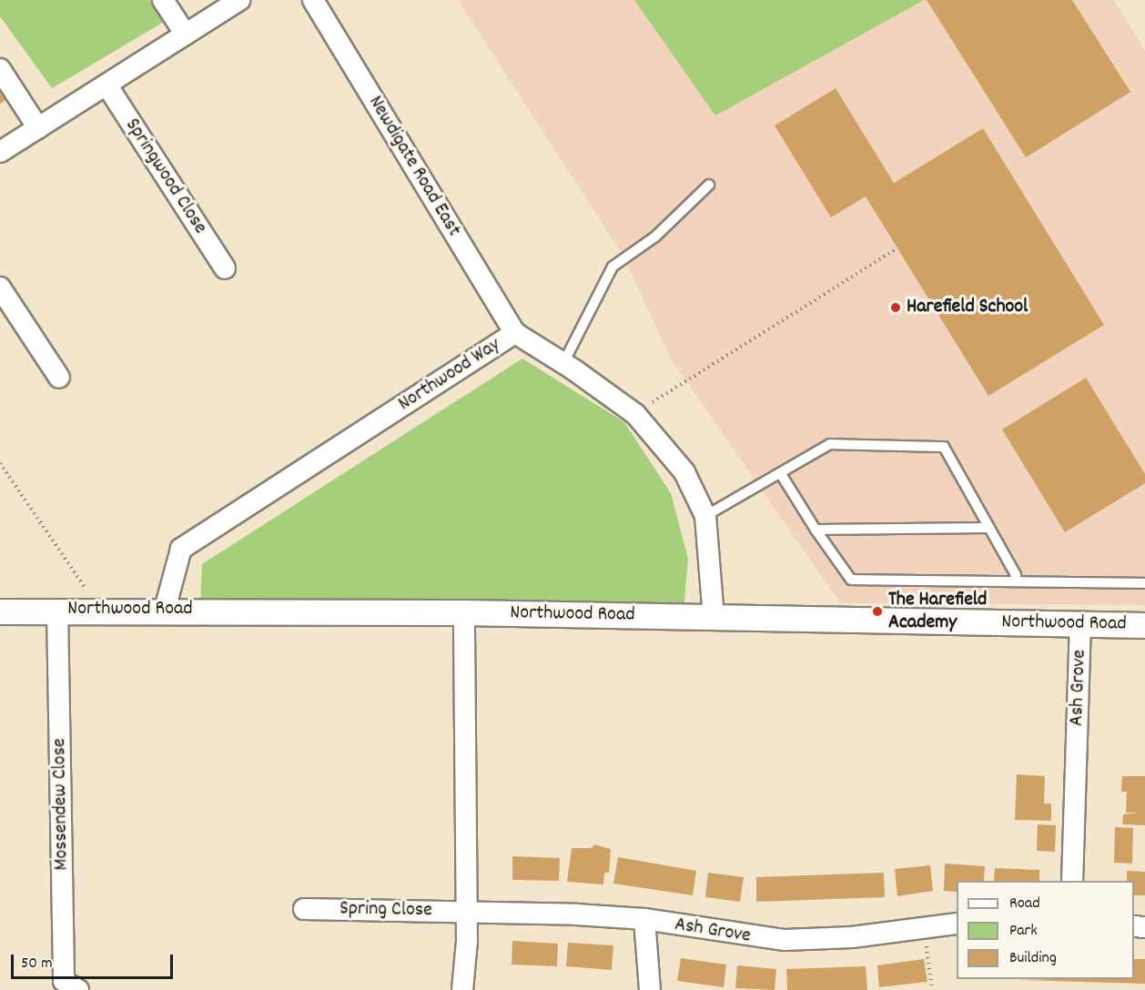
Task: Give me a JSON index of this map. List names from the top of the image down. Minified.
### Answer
{"streets":{"street":["Newdigate Road East","Springwood Close","Northwood Way","Northwood Road","Ash Grove","Mossendew Close","Spring Close"]},"crossings":[["Newdigate Road East","Northwood Way"],["Northwood Way","Northwood Road"],["Northwood Road","Ash Grove"],["Northwood Road","Mossendew Close"],["Ash Grove","Spring Close"]],"places":["Harefield School","The Harefield Academy"],"legend":["Road","Park","Building"],"scale_bar":"50 m"}
